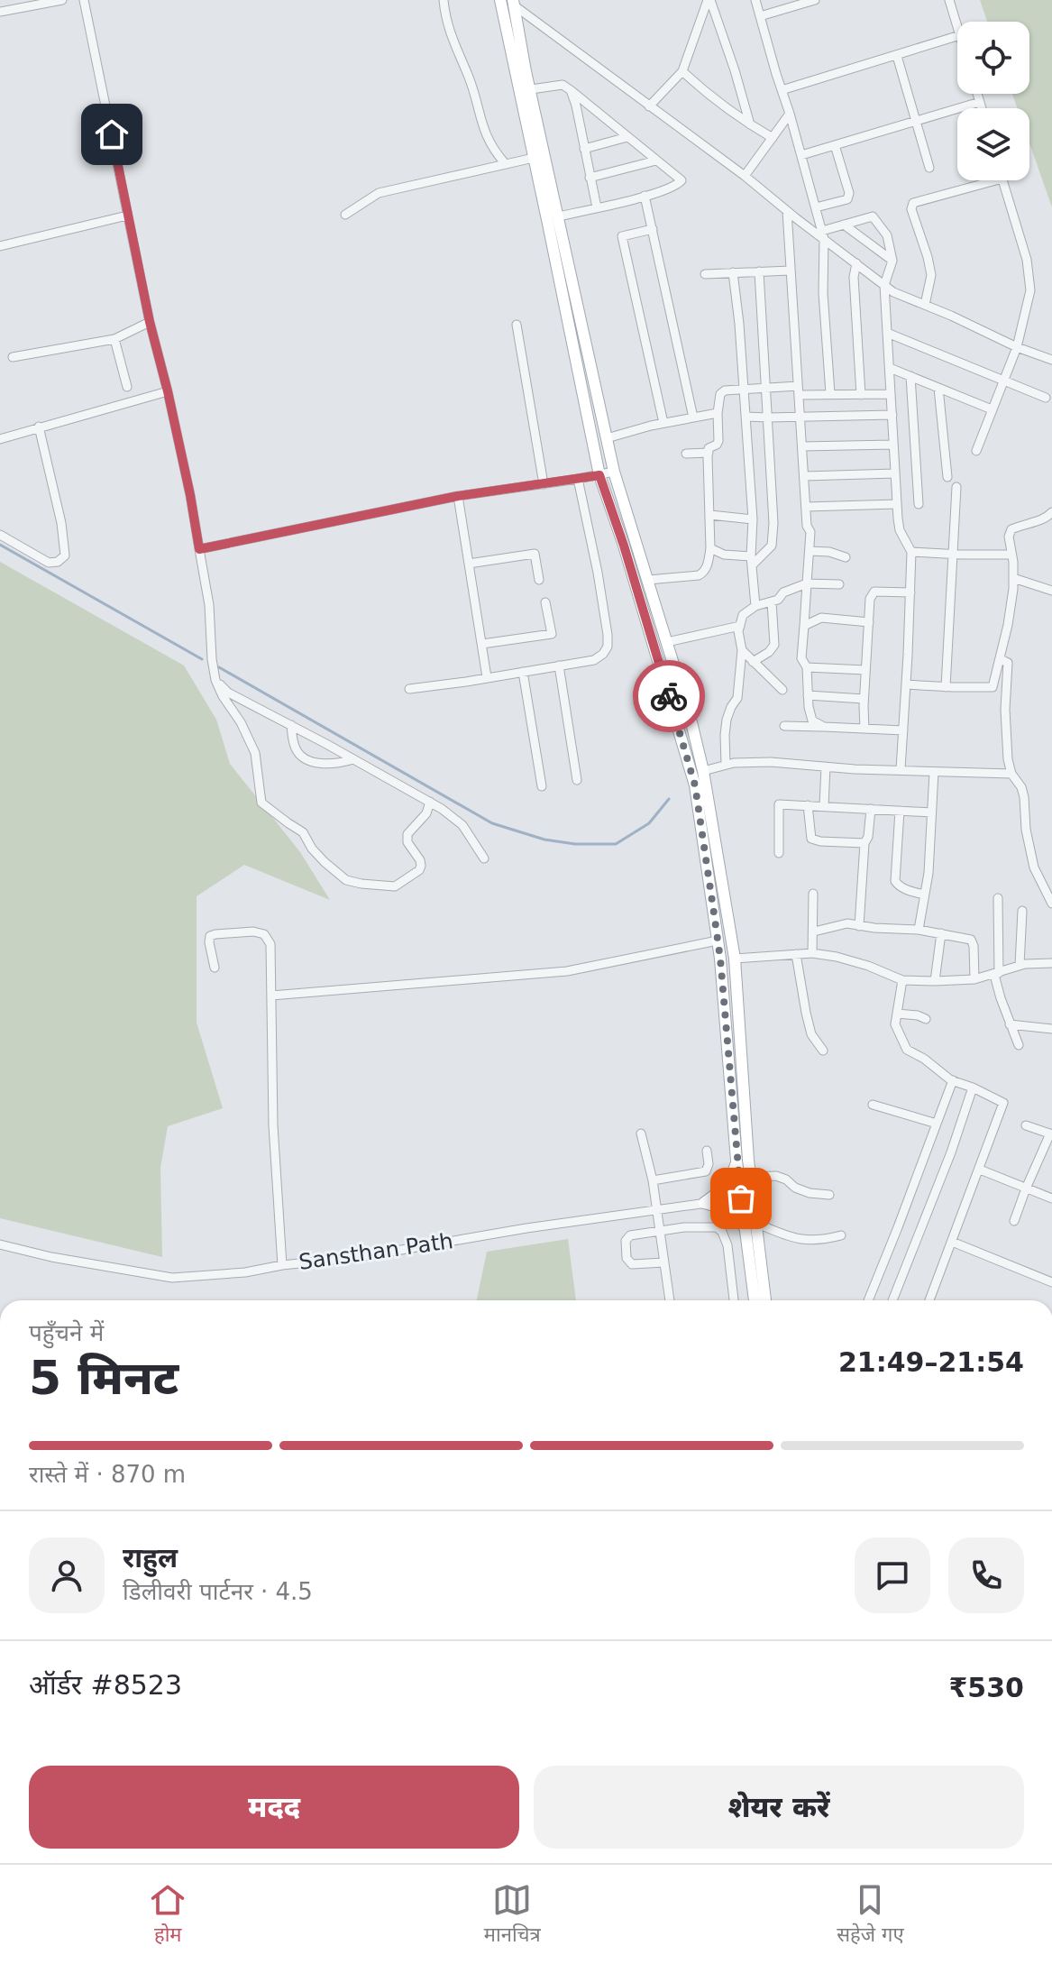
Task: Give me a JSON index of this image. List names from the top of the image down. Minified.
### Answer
{"streets":{"street":["Sansthan Path"]},"page":{"heading":["5 मिनट","पहुँचने में","21:49–21:54"],"panel":["राहुल","डिलीवरी पार्टनर · 4.5","ऑर्डर #8523","₹530"],"bar":"रास्ते में · 870 m","buttons":["मदद","शेयर करें"],"tabs":["होम","मानचित्र","सहेजे गए"]}}
